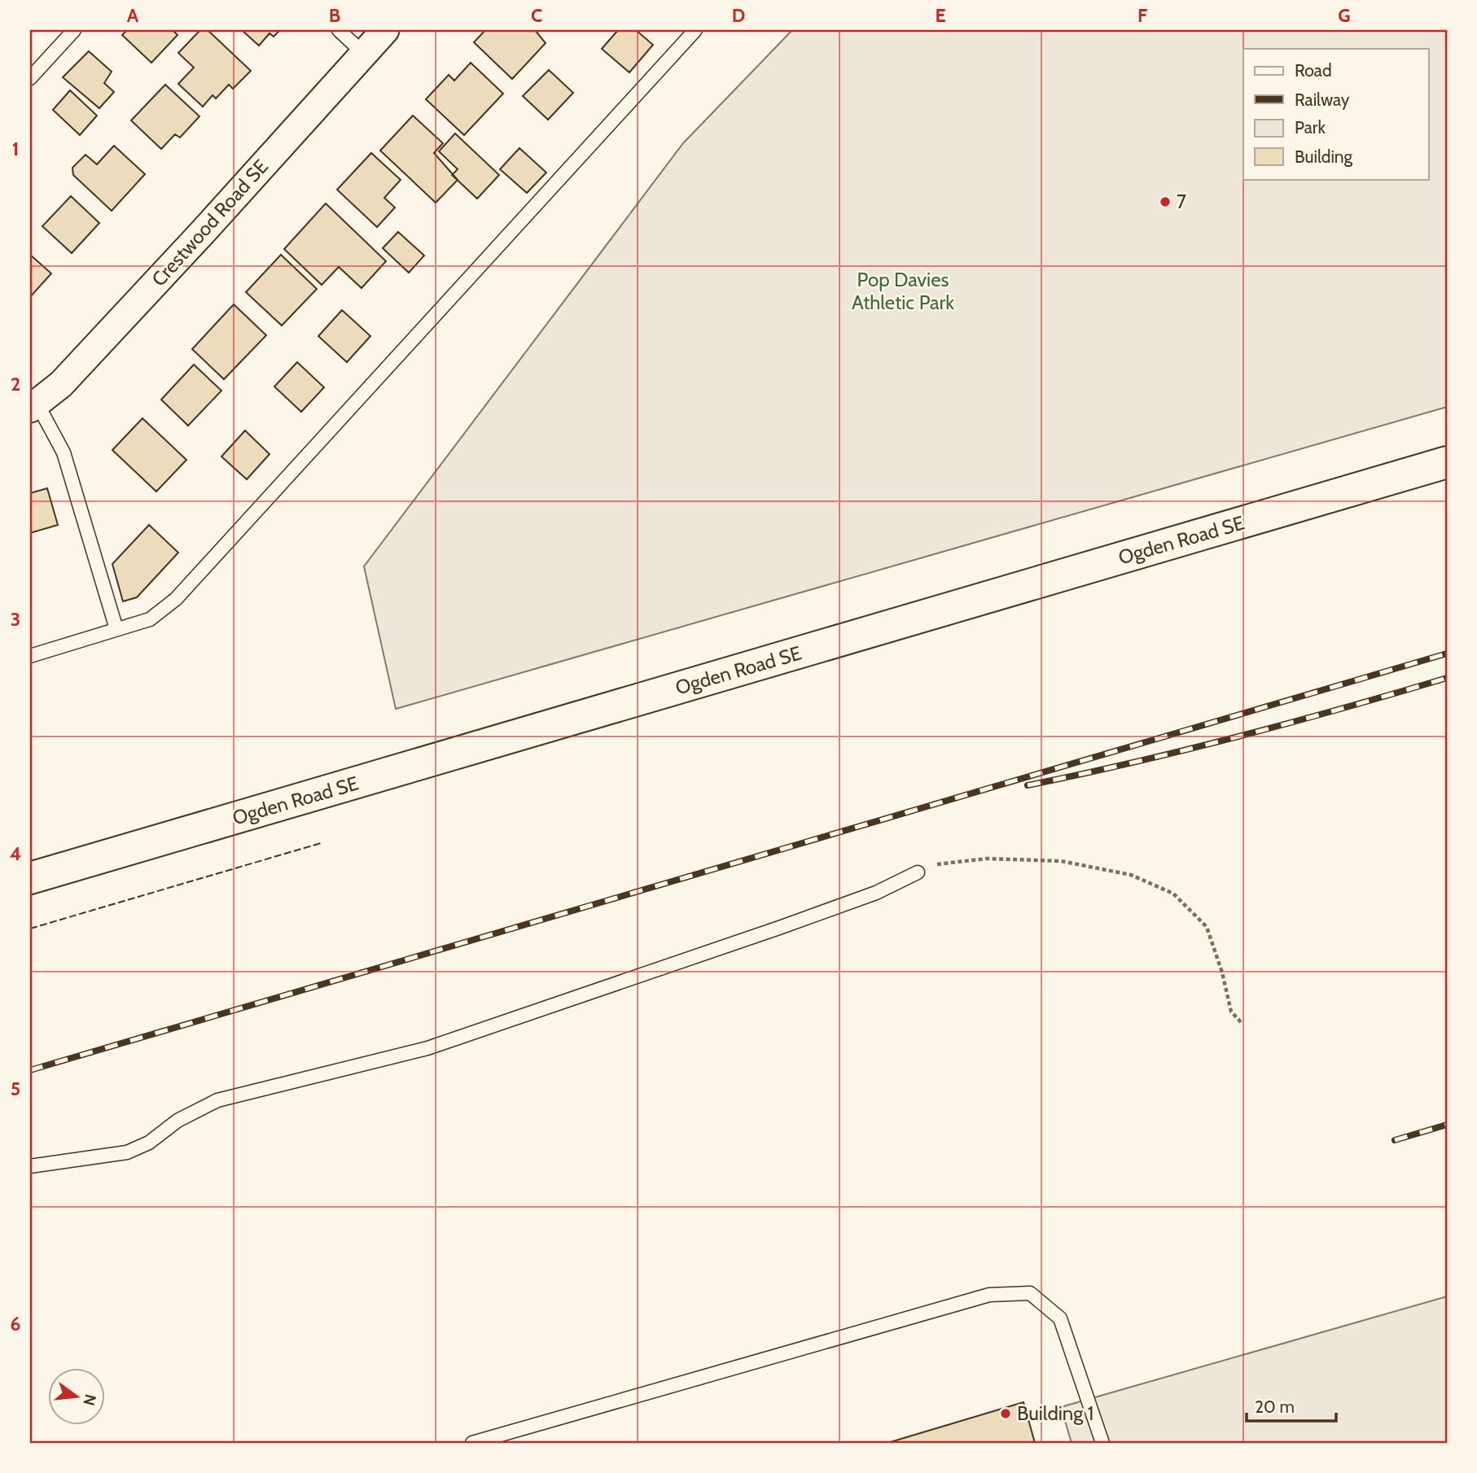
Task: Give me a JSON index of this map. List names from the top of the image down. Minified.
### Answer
{"streets":{"street":["Crestwood Road SE","Ogden Road SE"]},"parks":["Pop Davies Athletic Park"],"places":["7","Building 1"],"legend":["Road","Railway","Park","Building"],"scale_bar":"20 m","north":"right","grid":{"columns":["A","B","C","D","E","F","G"],"rows":["1","2","3","4","5","6"]}}
